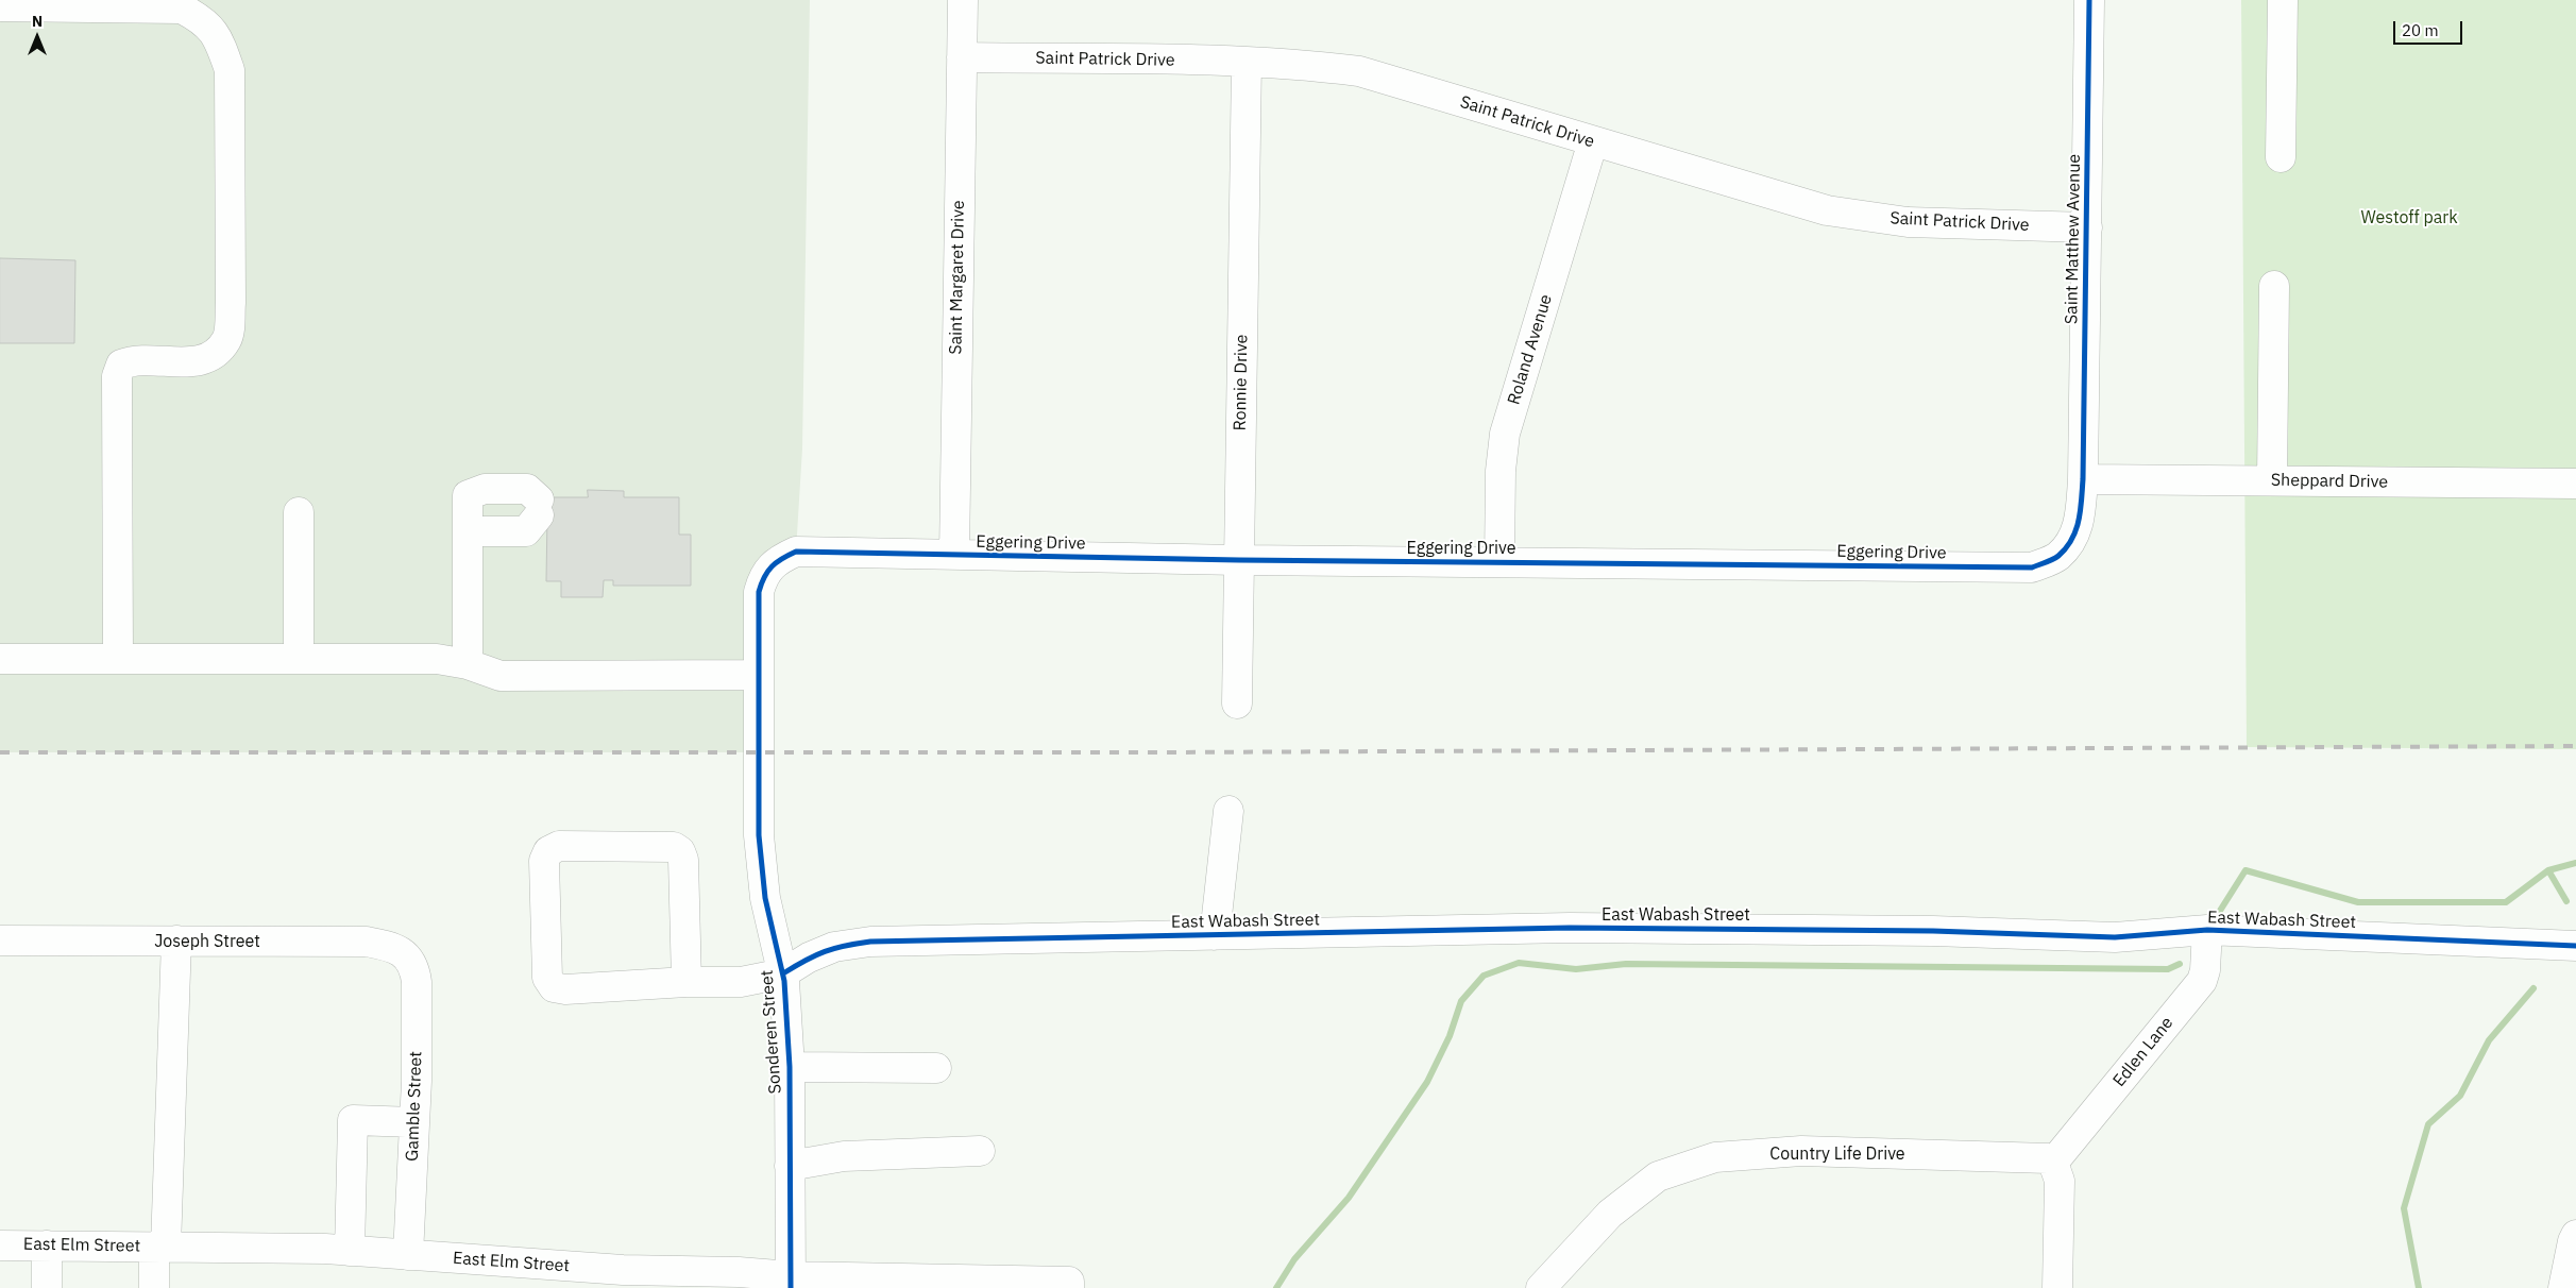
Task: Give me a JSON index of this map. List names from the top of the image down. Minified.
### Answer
{"streets":{"street":["Saint Patrick Drive","Saint Matthew Avenue","Saint Margaret Drive","Roland Avenue","Ronnie Drive","Sheppard Drive","Eggering Drive","East Wabash Street","Joseph Street","Sonderen Street","Edlen Lane","Gamble Street","Country Life Drive","East Elm Street"]},"crossings":[["Saint Patrick Drive","Saint Matthew Avenue"],["Saint Patrick Drive","Saint Margaret Drive"],["Saint Patrick Drive","Roland Avenue"],["Saint Patrick Drive","Ronnie Drive"],["Saint Matthew Avenue","Sheppard Drive"],["Saint Matthew Avenue","Eggering Drive"],["Saint Margaret Drive","Eggering Drive"],["Roland Avenue","Eggering Drive"],["Ronnie Drive","Eggering Drive"],["Sheppard Drive","Eggering Drive"],["Eggering Drive","Sonderen Street"],["East Wabash Street","Sonderen Street"],["East Wabash Street","Edlen Lane"],["Joseph Street","Gamble Street"],["Sonderen Street","East Elm Street"],["Edlen Lane","Country Life Drive"],["Gamble Street","East Elm Street"]],"parks":["Westoff park"],"scale_bar":"20 m","north":"top"}
